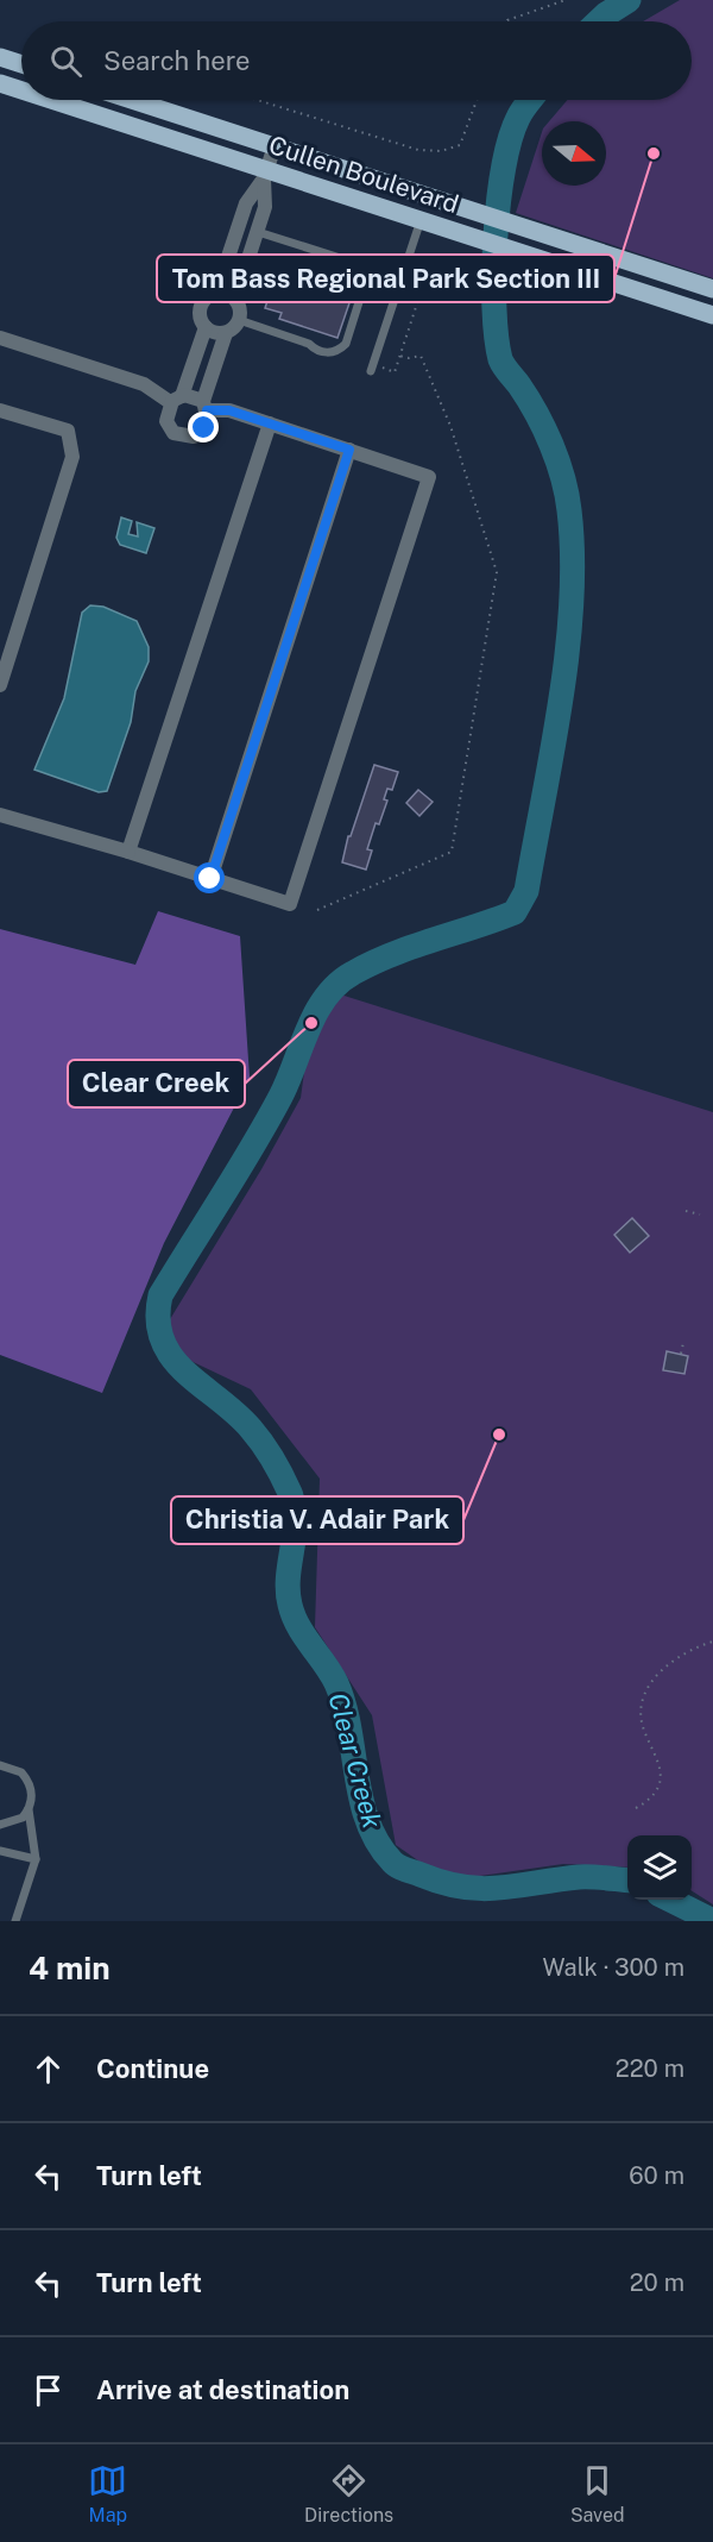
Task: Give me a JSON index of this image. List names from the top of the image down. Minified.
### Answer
{"streets":{"main road":["Cullen Boulevard"]},"water":["Clear Creek"],"places":["Tom Bass Regional Park Section III","Clear Creek","Christia V. Adair Park"],"north":"right","page":{"search":"Search here","heading":["4 min","Walk · 300 m"],"list":[["Continue","220 m"],["Turn left","60 m"],["Turn left","20 m"],"Arrive at destination"],"nav":["Map","Directions","Saved"]}}
